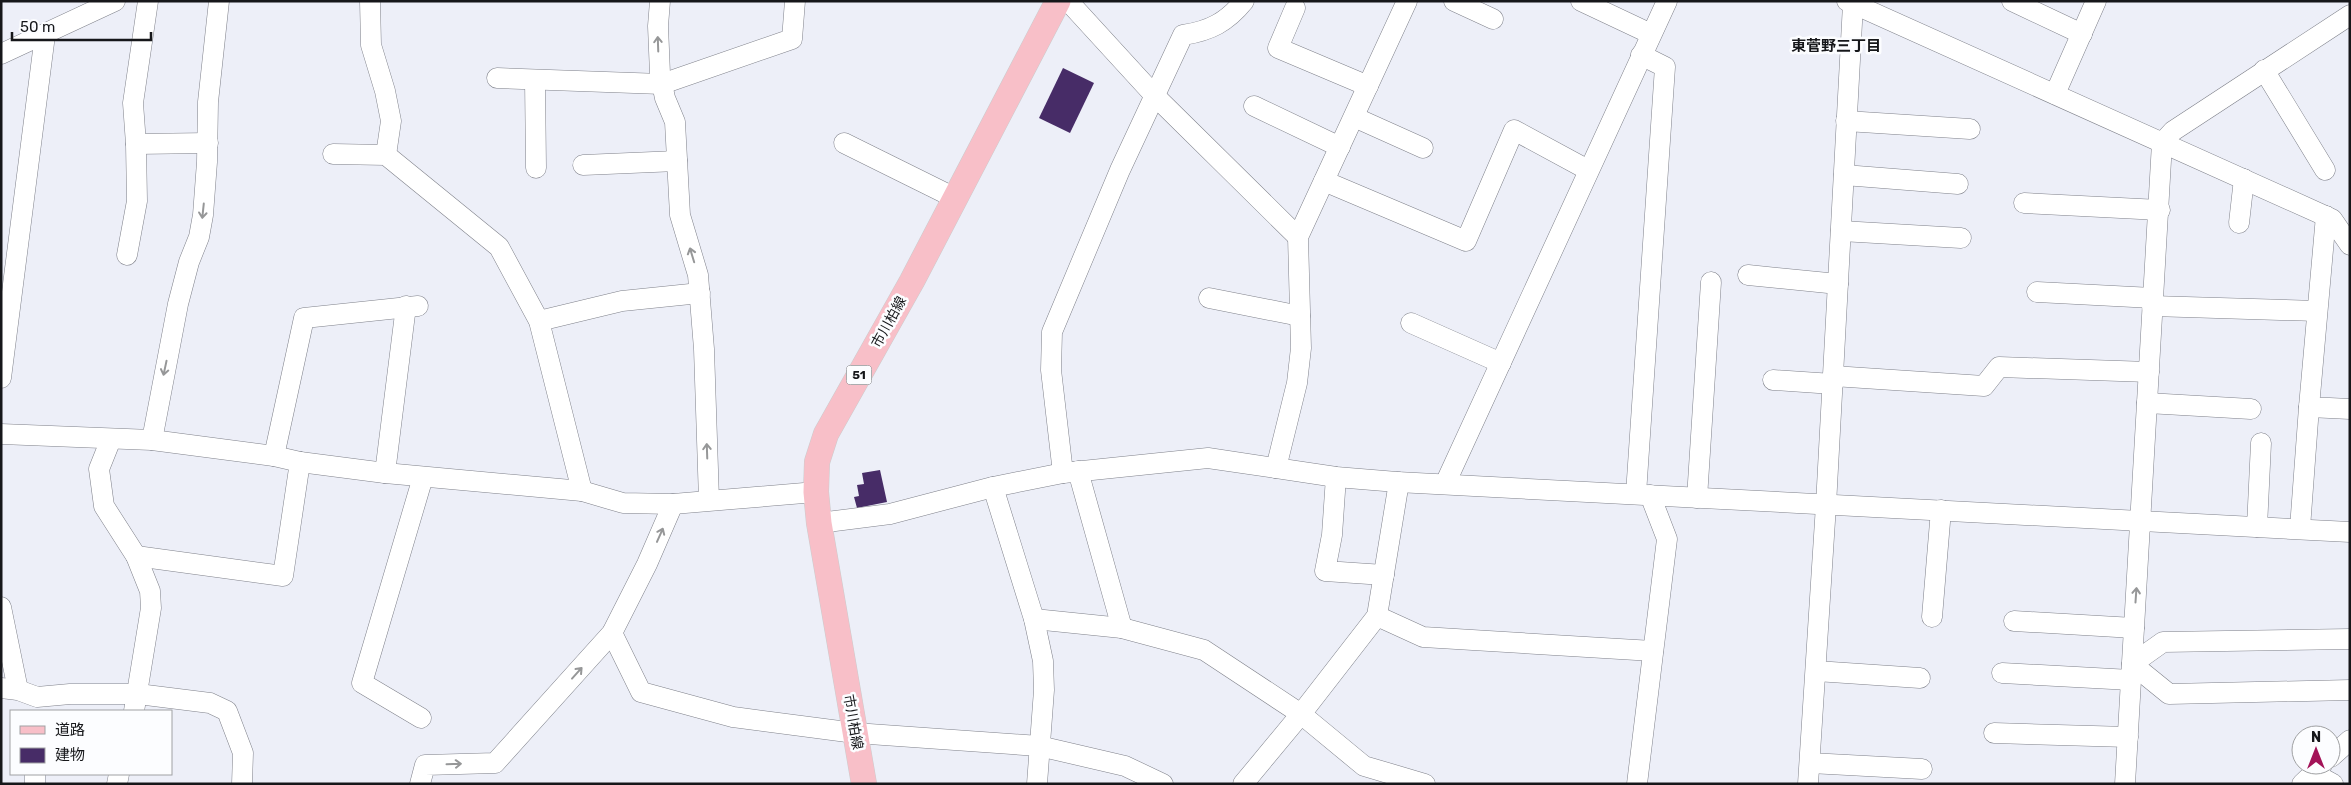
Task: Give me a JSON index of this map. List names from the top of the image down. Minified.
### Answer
{"streets":{"main road":["市川柏線","51"]},"districts":["東菅野三丁目"],"legend":["道路","建物"],"scale_bar":"50 m","north":"top"}
